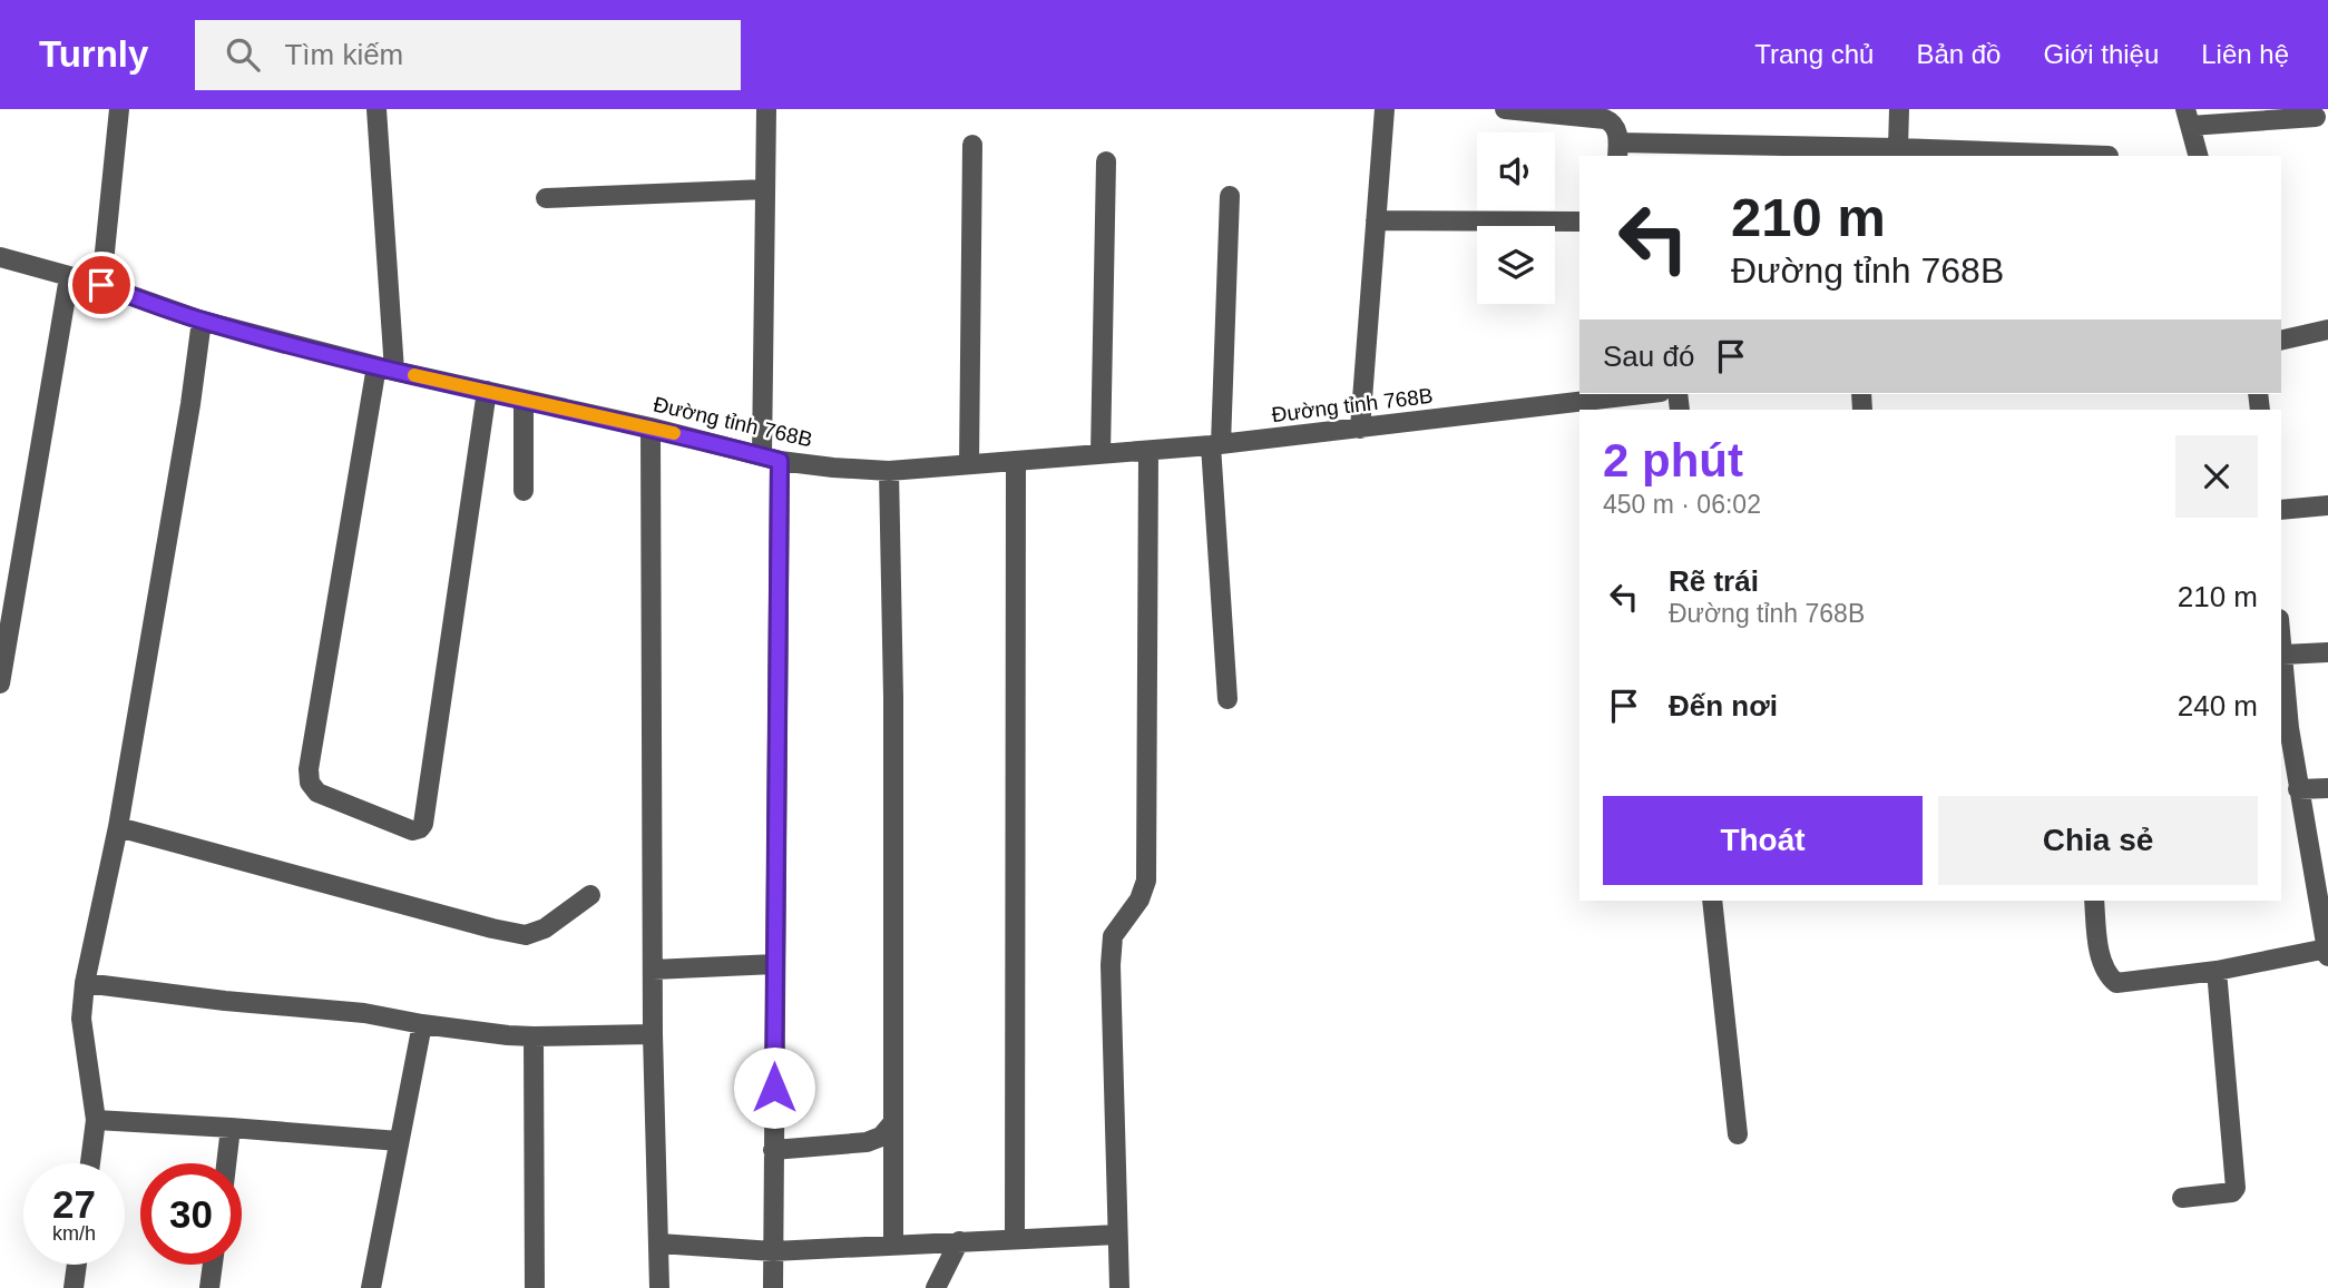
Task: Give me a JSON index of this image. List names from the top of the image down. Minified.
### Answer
{"streets":{"street":["Đường tỉnh 768B"]},"page":{"header":"Turnly","search":"Tìm kiếm","nav":["Trang chủ","Bản đồ","Giới thiệu","Liên hệ"],"turn":["210 m","Đường tỉnh 768B"],"then":"Sau đó","heading":["2 phút","450 m · 06:02"],"list":[{"name":"Rẽ trái","note":"Đường tỉnh 768B","value":"210 m"},{"name":"Đến nơi","value":"240 m"}],"buttons":["Thoát","Chia sẻ"],"speed":"27 km/h","limit":"30"}}
